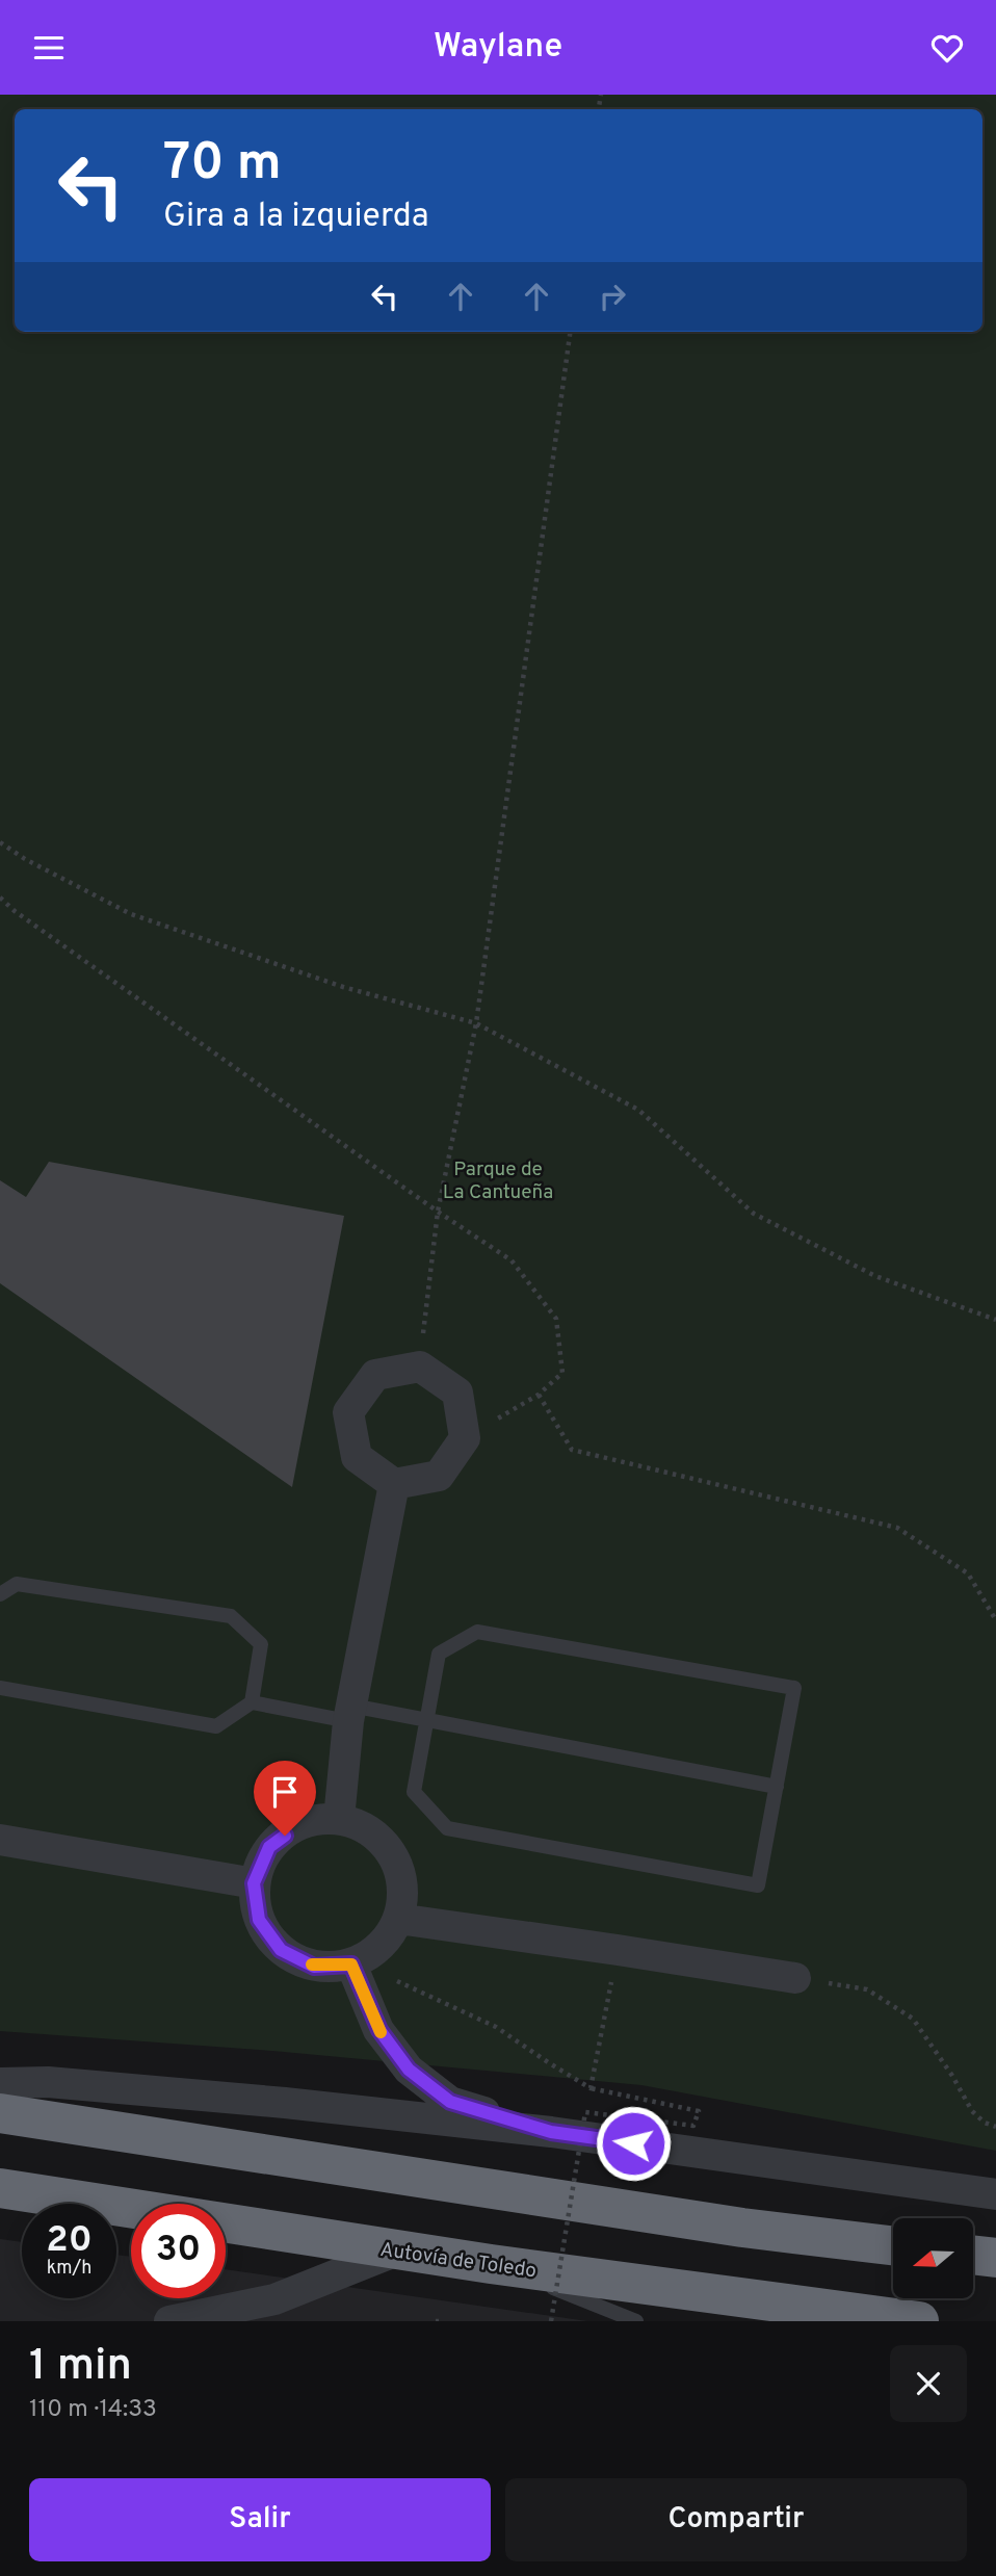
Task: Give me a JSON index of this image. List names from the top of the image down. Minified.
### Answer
{"streets":{"highway":["Autovía de Toledo"]},"parks":["Parque de La Cantueña"],"north":"left","page":{"header":"Waylane","turn":["70 m","Gira a la izquierda"],"speed":"20 km/h","limit":"30","heading":["1 min","110 m · 14:33"],"buttons":["Salir","Compartir"]}}
